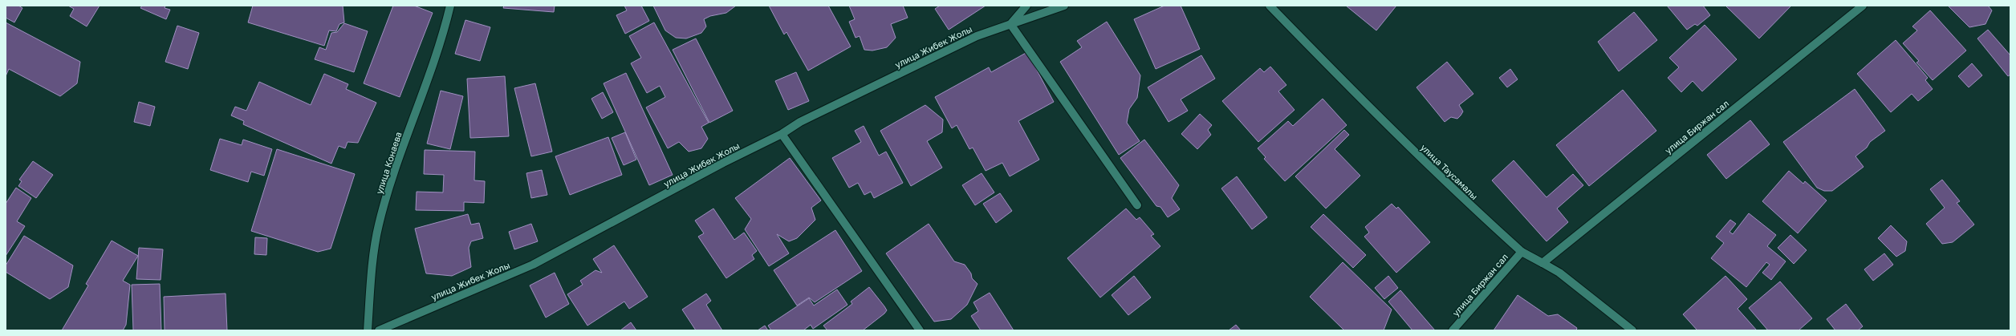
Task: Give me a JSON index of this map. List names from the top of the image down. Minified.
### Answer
{"streets":{"street":["улица Жибек Жолы","улица Биржан сал","улица Конаева","улица Таусамалы"]},"crossings":[["улица Биржан сал","улица Таусамалы"]]}
